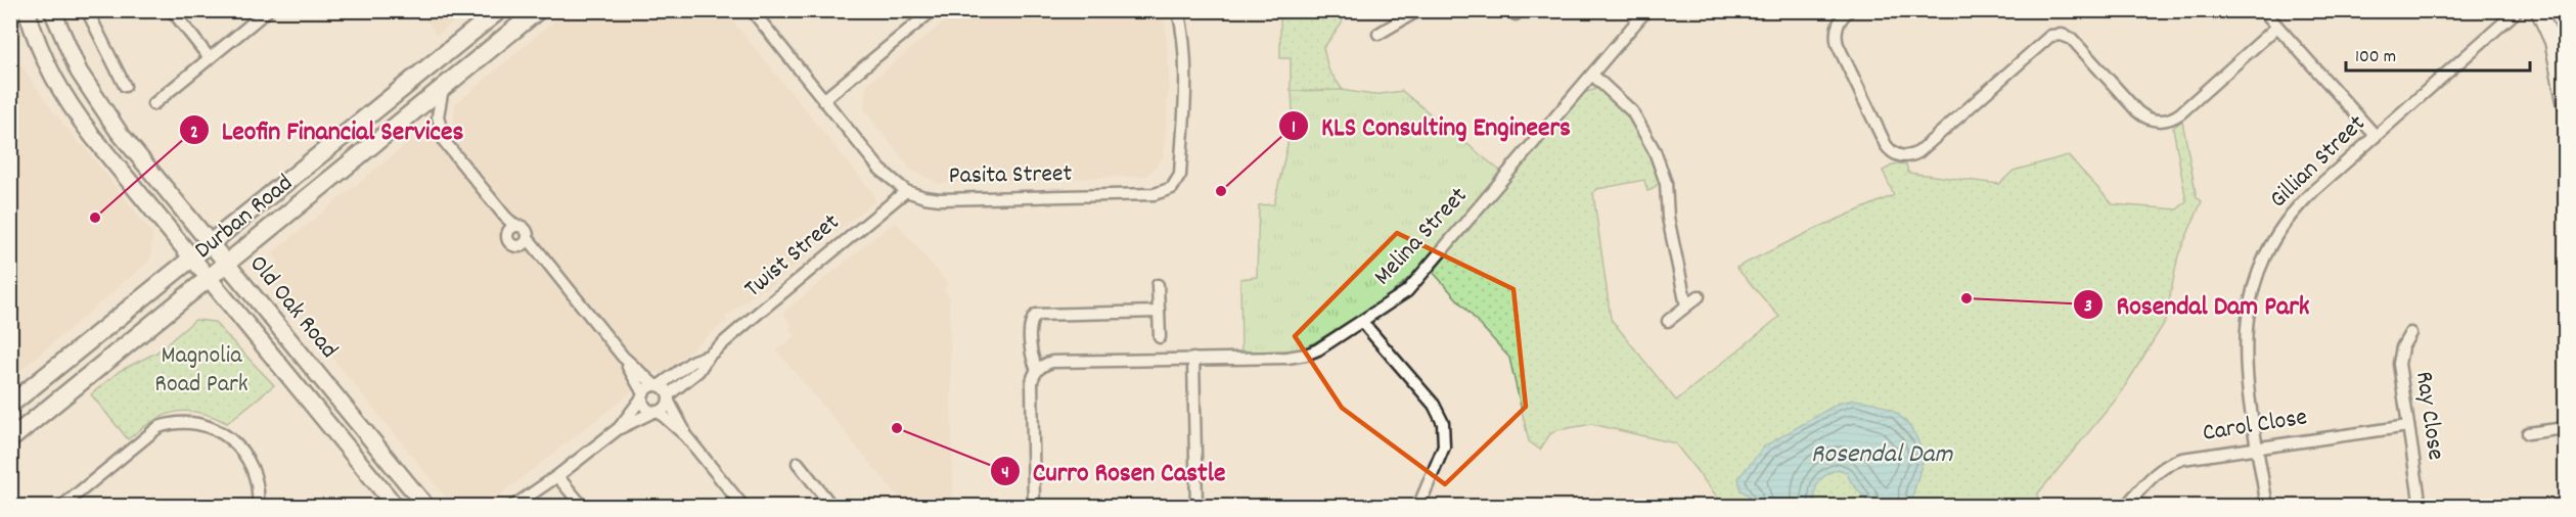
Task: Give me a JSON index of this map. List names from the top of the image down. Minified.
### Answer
{"streets":{"main road":["Durban Road","Old Oak Road"],"street":["Gillian Street","Pasita Street","Melina Street","Twist Street","Ray Close","Carol Close"]},"crossings":[["Gillian Street","Carol Close"],["Pasita Street","Twist Street"],["Durban Road","Old Oak Road"],["Ray Close","Carol Close"]],"water":["Rosendal Dam"],"parks":["Magnolia Road Park"],"places":["KLS Consulting Engineers","Leofin Financial Services","Rosendal Dam Park","Curro Rosen Castle"],"scale_bar":"100 m"}
